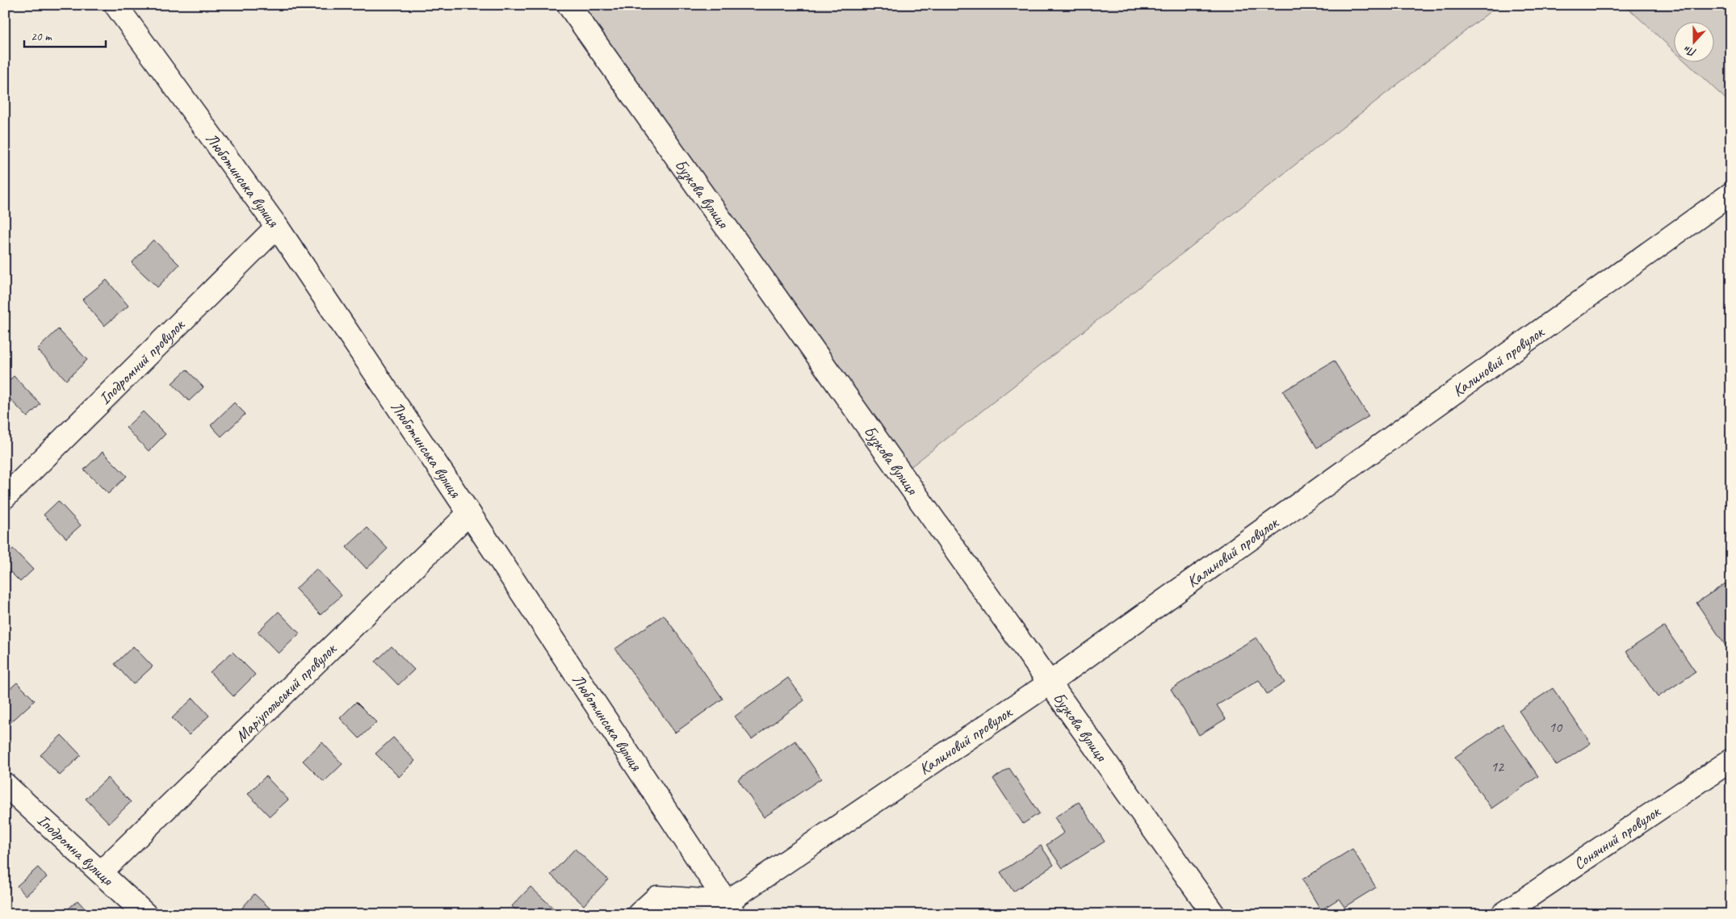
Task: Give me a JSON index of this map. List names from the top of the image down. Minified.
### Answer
{"streets":{"street":["Люботинська вулиця","Бузкова вулиця","Калиновий провулок","Іподромний провулок","Маріупольський провулок","Сонячний провулок","Іподромна вулиця"]},"crossings":[["Люботинська вулиця","Калиновий провулок"],["Люботинська вулиця","Іподромний провулок"],["Люботинська вулиця","Маріупольський провулок"],["Бузкова вулиця","Калиновий провулок"],["Маріупольський провулок","Іподромна вулиця"]],"house_numbers":["10","12"],"scale_bar":"20 m","north":"bottom"}
